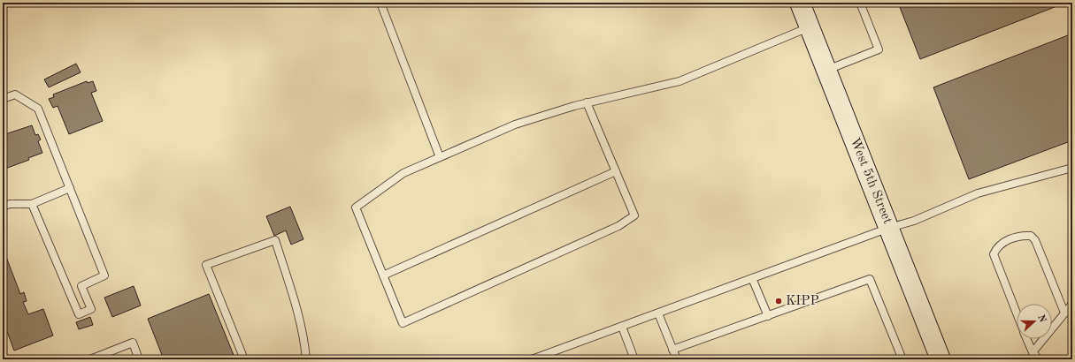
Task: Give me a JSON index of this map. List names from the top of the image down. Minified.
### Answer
{"streets":{"street":["West 5th Street"]},"places":["KIPP"],"north":"right"}
